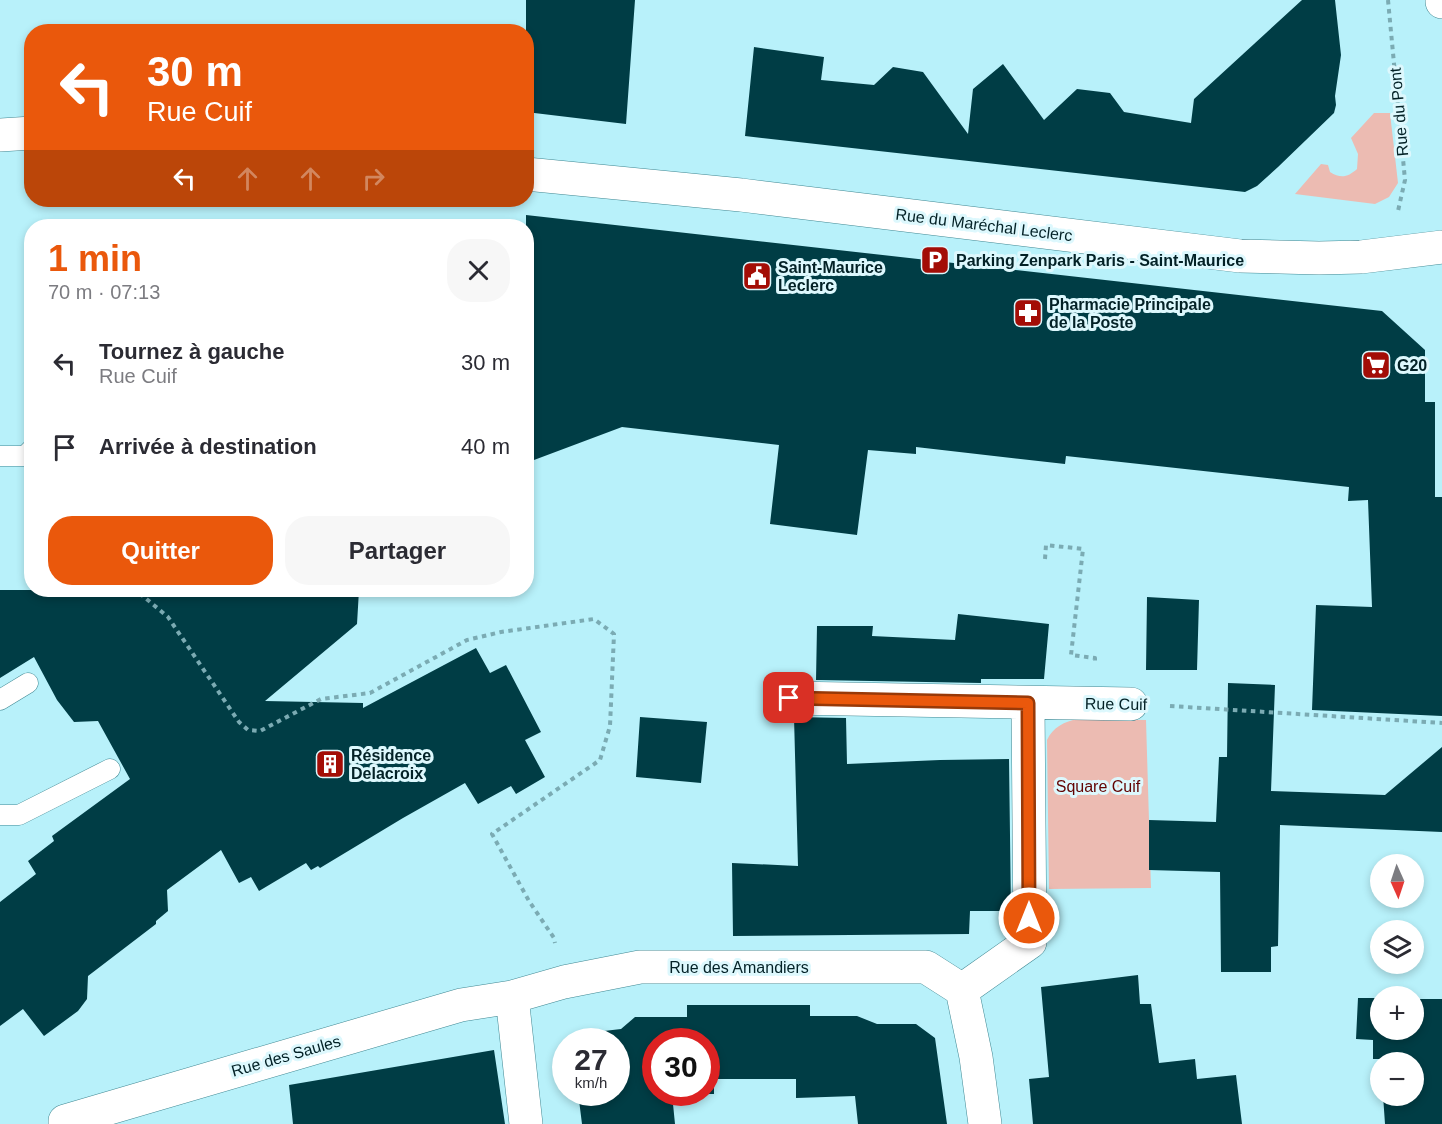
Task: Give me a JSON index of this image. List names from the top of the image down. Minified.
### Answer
{"streets":{"street":["Rue du Maréchal Leclerc","Rue Cuif","Rue des Amandiers","Rue des Saules"],"path":["Rue du Pont"]},"crossings":[["Rue des Amandiers","Rue des Saules"]],"parks":["Square Cuif"],"places":{"parking":["Parking Zenpark Paris - Saint-Maurice"],"public building":["Saint-Maurice Leclerc"],"pharmacy":["Pharmacie Principale de la Poste"],"supermarket":["G20"],"building":["Résidence Delacroix"]},"north":"bottom","page":{"turn":["30 m","Rue Cuif"],"heading":["1 min","70 m · 07:13"],"list":[{"name":"Tournez à gauche","note":"Rue Cuif","value":"30 m"},{"name":"Arrivée à destination","value":"40 m"}],"buttons":["Quitter","Partager"],"map_buttons":["+","−"],"speed":"27 km/h","limit":"30"}}
